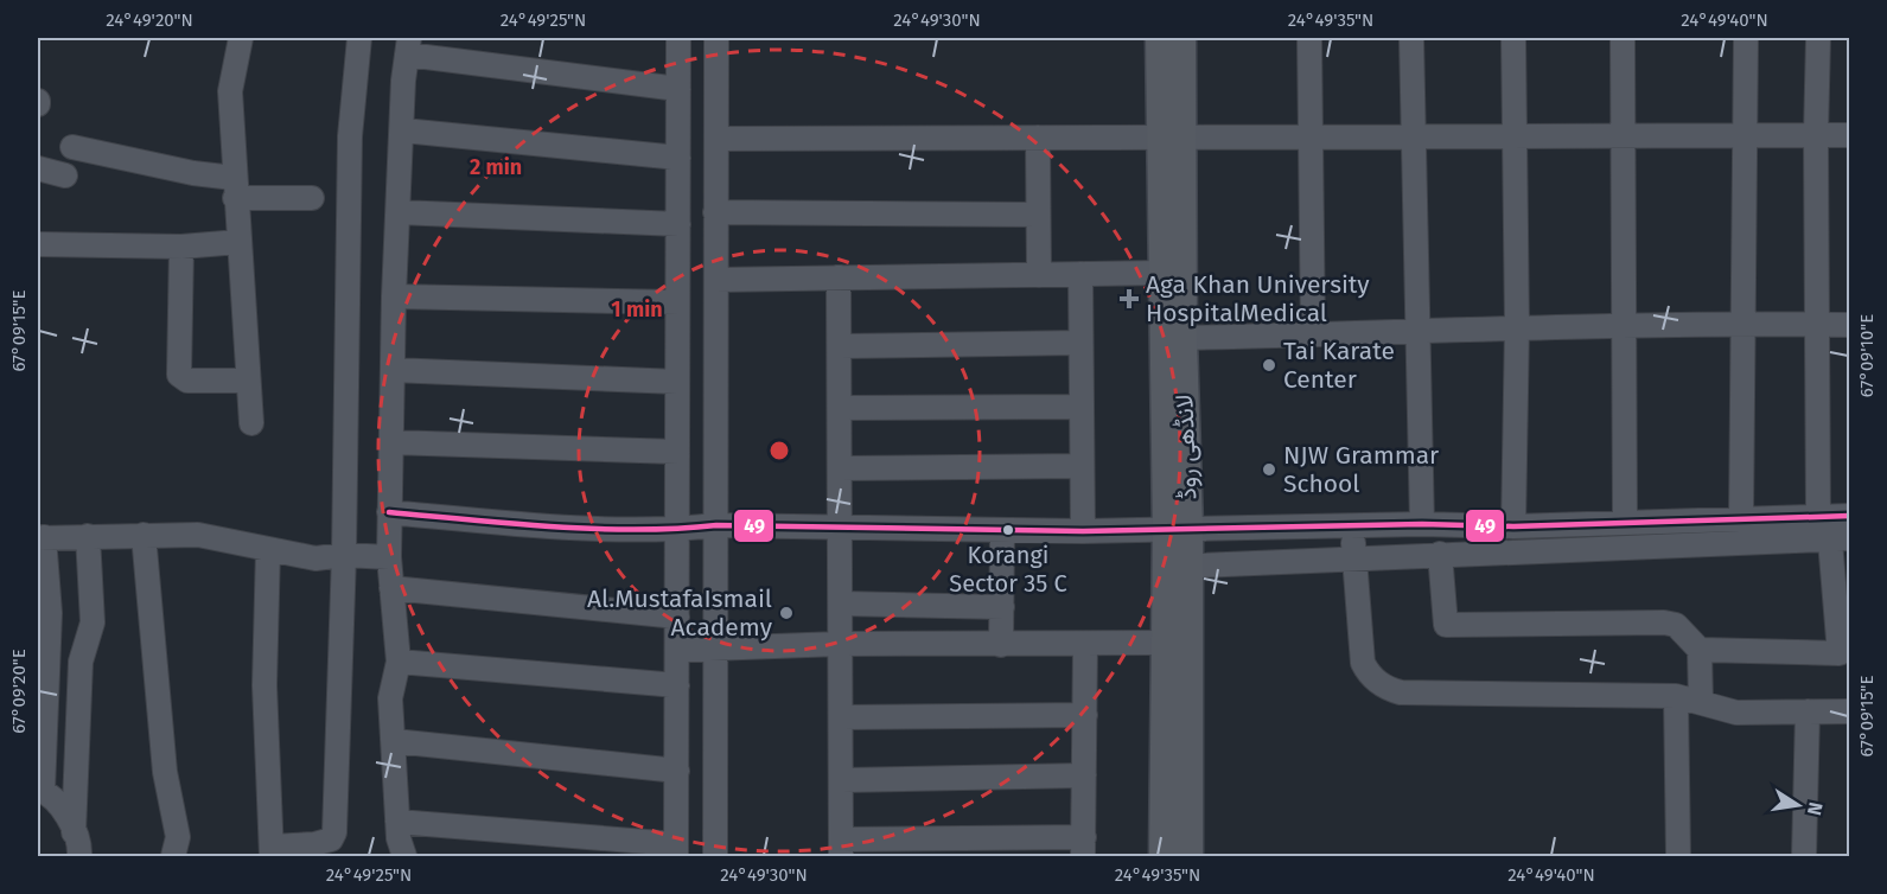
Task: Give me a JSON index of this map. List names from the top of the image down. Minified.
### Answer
{"streets":{"main road":["لانڈھی روڈ"]},"places":{"health":["Aga Khan University HospitalMedical"],"other":["Tai Karate Center","NJW Grammar School","Korangi Sector 35 C","Al.MustafaIsmail Academy"]},"lines":["transit line 49"],"north":"right","coordinates":["24°49'20\"N","24°49'25\"N","24°49'30\"N","24°49'35\"N","24°49'40\"N","67°09'15\"E","67°09'10\"E","67°09'20\"E"],"rings":["2 min","1 min"]}
